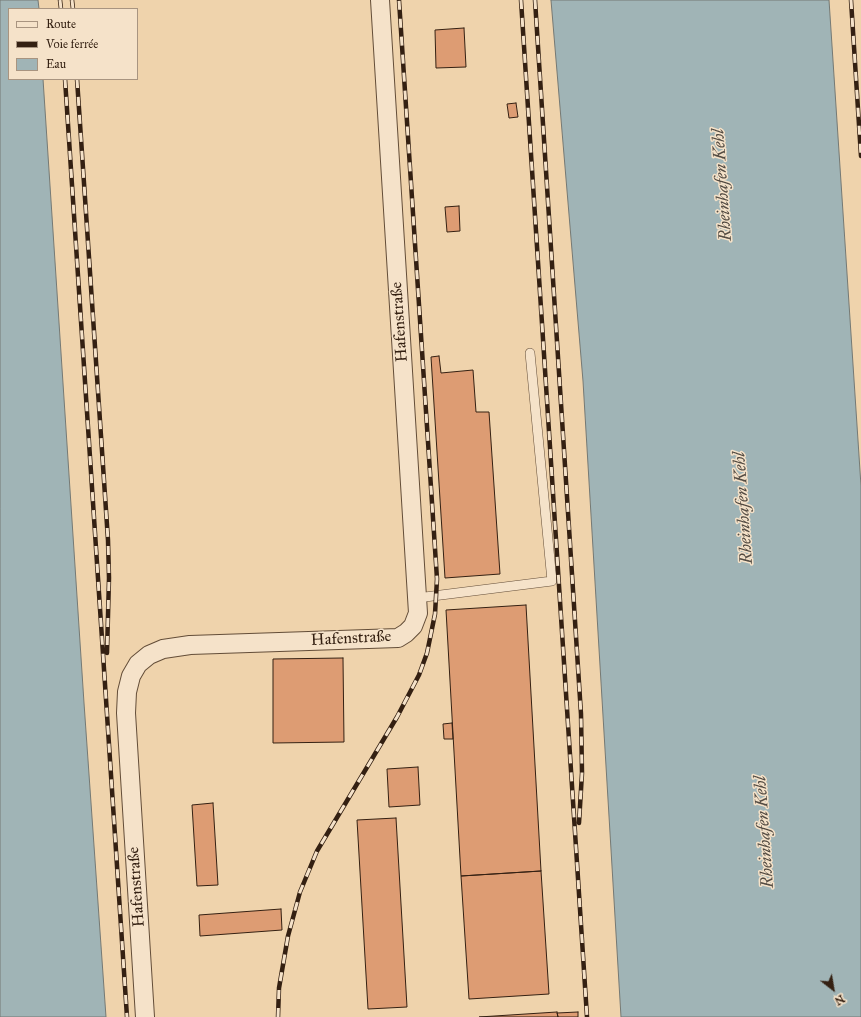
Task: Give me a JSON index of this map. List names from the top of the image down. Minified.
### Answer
{"streets":{"street":["Hafenstraße"]},"water":["Rheinhafen Kehl"],"legend":["Route","Voie ferrée","Eau"],"north":"bottom right"}
